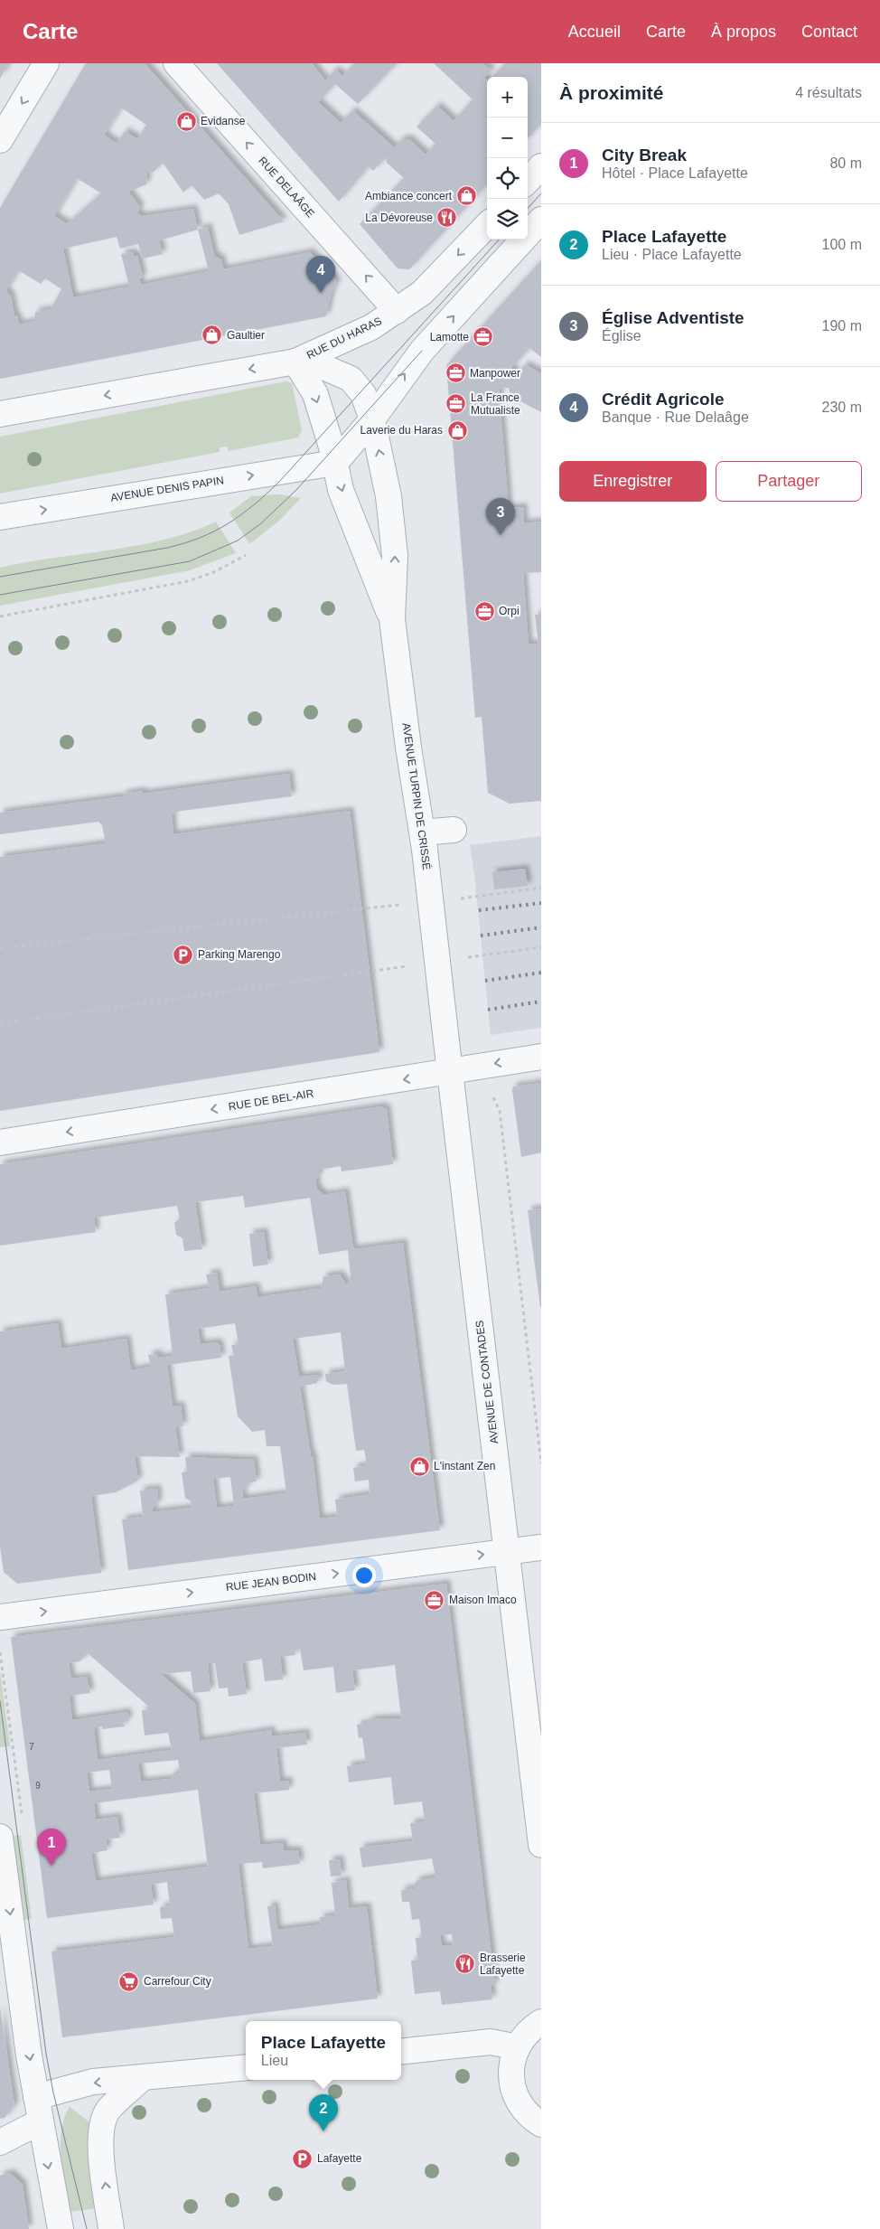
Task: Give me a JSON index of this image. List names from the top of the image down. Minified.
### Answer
{"streets":{"street":["RUE DELAÂGE","RUE DU HARAS","AVENUE DENIS PAPIN","AVENUE TURPIN DE CRISSÉ","RUE DE BEL-AIR","AVENUE DE CONTADES","RUE JEAN BODIN"]},"crossings":[["RUE DELAÂGE","RUE DU HARAS"],["RUE DU HARAS","AVENUE TURPIN DE CRISSÉ"],["AVENUE DENIS PAPIN","AVENUE TURPIN DE CRISSÉ"],["AVENUE TURPIN DE CRISSÉ","AVENUE DE CONTADES"],["RUE DE BEL-AIR","AVENUE DE CONTADES"],["AVENUE DE CONTADES","RUE JEAN BODIN"]],"one_way":["RUE DELAÂGE","RUE DE BEL-AIR","RUE JEAN BODIN"],"places":{"shop":["Evidanse","Ambiance concert","Gaultier","Laverie du Haras","L'instant Zen"],"restaurant":["La Dévoreuse","Brasserie Lafayette"],"office":["Lamotte","Manpower","La France Mutualiste","Orpi","Maison Imaco"],"parking":["Parking Marengo","Lafayette"],"supermarket":["Carrefour City"]},"house_numbers":["7","9"],"page":{"header":"Carte","nav":["Accueil","Carte","À propos","Contact"],"heading":["À proximité","4 résultats"],"map_buttons":["+","−"],"list":[{"mark":"1","name":"City Break","note":"Hôtel · Place Lafayette","value":"80 m"},{"mark":"2","name":"Place Lafayette","note":"Lieu · Place Lafayette","value":"100 m"},{"mark":"3","name":"Église Adventiste","note":"Église","value":"190 m"},{"mark":"4","name":"Crédit Agricole","note":"Banque · Rue Delaâge","value":"230 m"}],"pins":["4","3","1","2"],"buttons":["Enregistrer","Partager"],"popup":["Place Lafayette","Lieu"]}}
